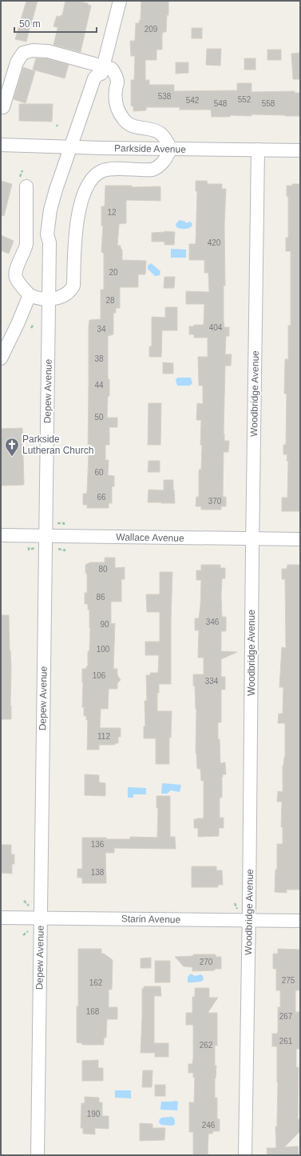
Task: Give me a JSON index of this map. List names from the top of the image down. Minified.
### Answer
{"streets":{"street":["Parkside Avenue","Depew Avenue","Woodbridge Avenue","Wallace Avenue","Starin Avenue"]},"crossings":[["Parkside Avenue","Depew Avenue"],["Parkside Avenue","Woodbridge Avenue"],["Depew Avenue","Wallace Avenue"],["Depew Avenue","Starin Avenue"],["Woodbridge Avenue","Wallace Avenue"],["Woodbridge Avenue","Starin Avenue"]],"places":{"church":["Parkside Lutheran Church"]},"house_numbers":["209","538","552","542","548","558","12","420","20","28","404","34","38","44","50","60","66","370","80","86","346","90","100","106","334","112","136","138","270","275","162","168","267","261","262","190","246"],"scale_bar":"50 m"}
